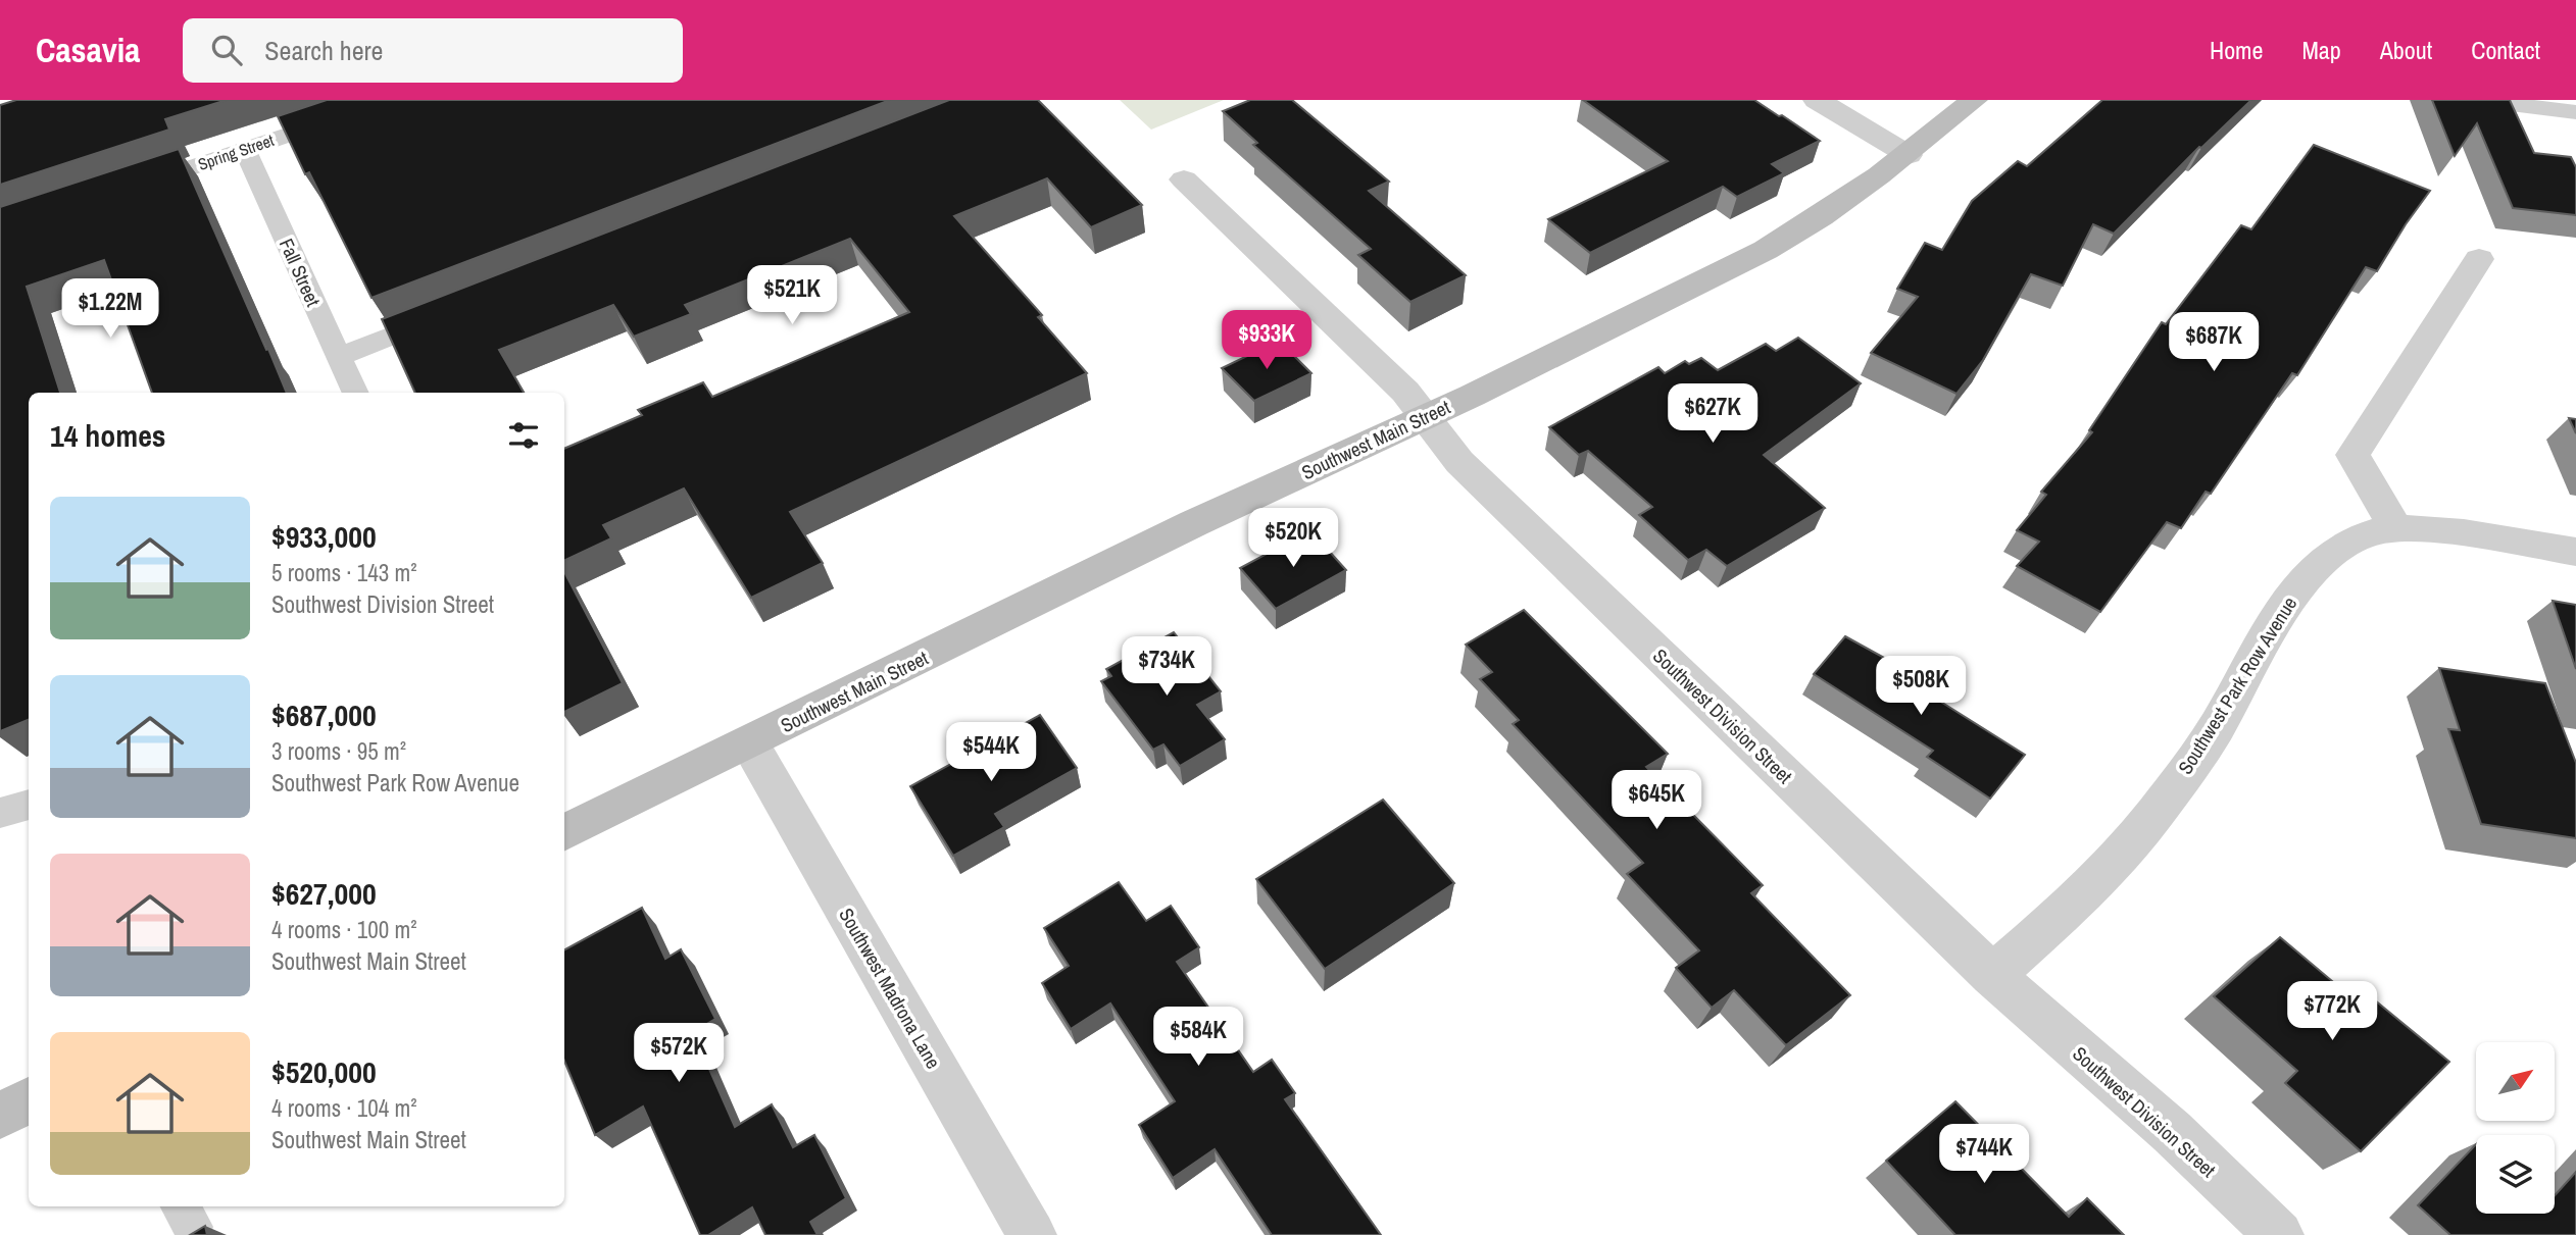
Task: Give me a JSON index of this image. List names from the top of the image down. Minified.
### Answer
{"streets":{"street":["Southwest Main Street","Southwest Park Row Avenue","Southwest Division Street","Southwest Madrona Lane"],"lane":["Spring Street","Fall Street"]},"crossings":[["Spring Street","Fall Street"],["Southwest Main Street","Southwest Division Street"],["Southwest Main Street","Southwest Madrona Lane"],["Southwest Park Row Avenue","Southwest Division Street"]],"north":"top right","page":{"header":"Casavia","search":"Search here","nav":["Home","Map","About","Contact"],"price":["$521K","$1.22M","$933K","$687K","$627K","$520K","$734K","$508K","$544K","$645K","$772K","$584K","$572K","$744K"],"heading":"14 homes","list":[{"name":"$933,000","note":"5 rooms · 143 m² · Southwest Division Street"},{"name":"$687,000","note":"3 rooms · 95 m² · Southwest Park Row Avenue"},{"name":"$627,000","note":"4 rooms · 100 m² · Southwest Main Street"},{"name":"$520,000","note":"4 rooms · 104 m² · Southwest Main Street"}]}}
